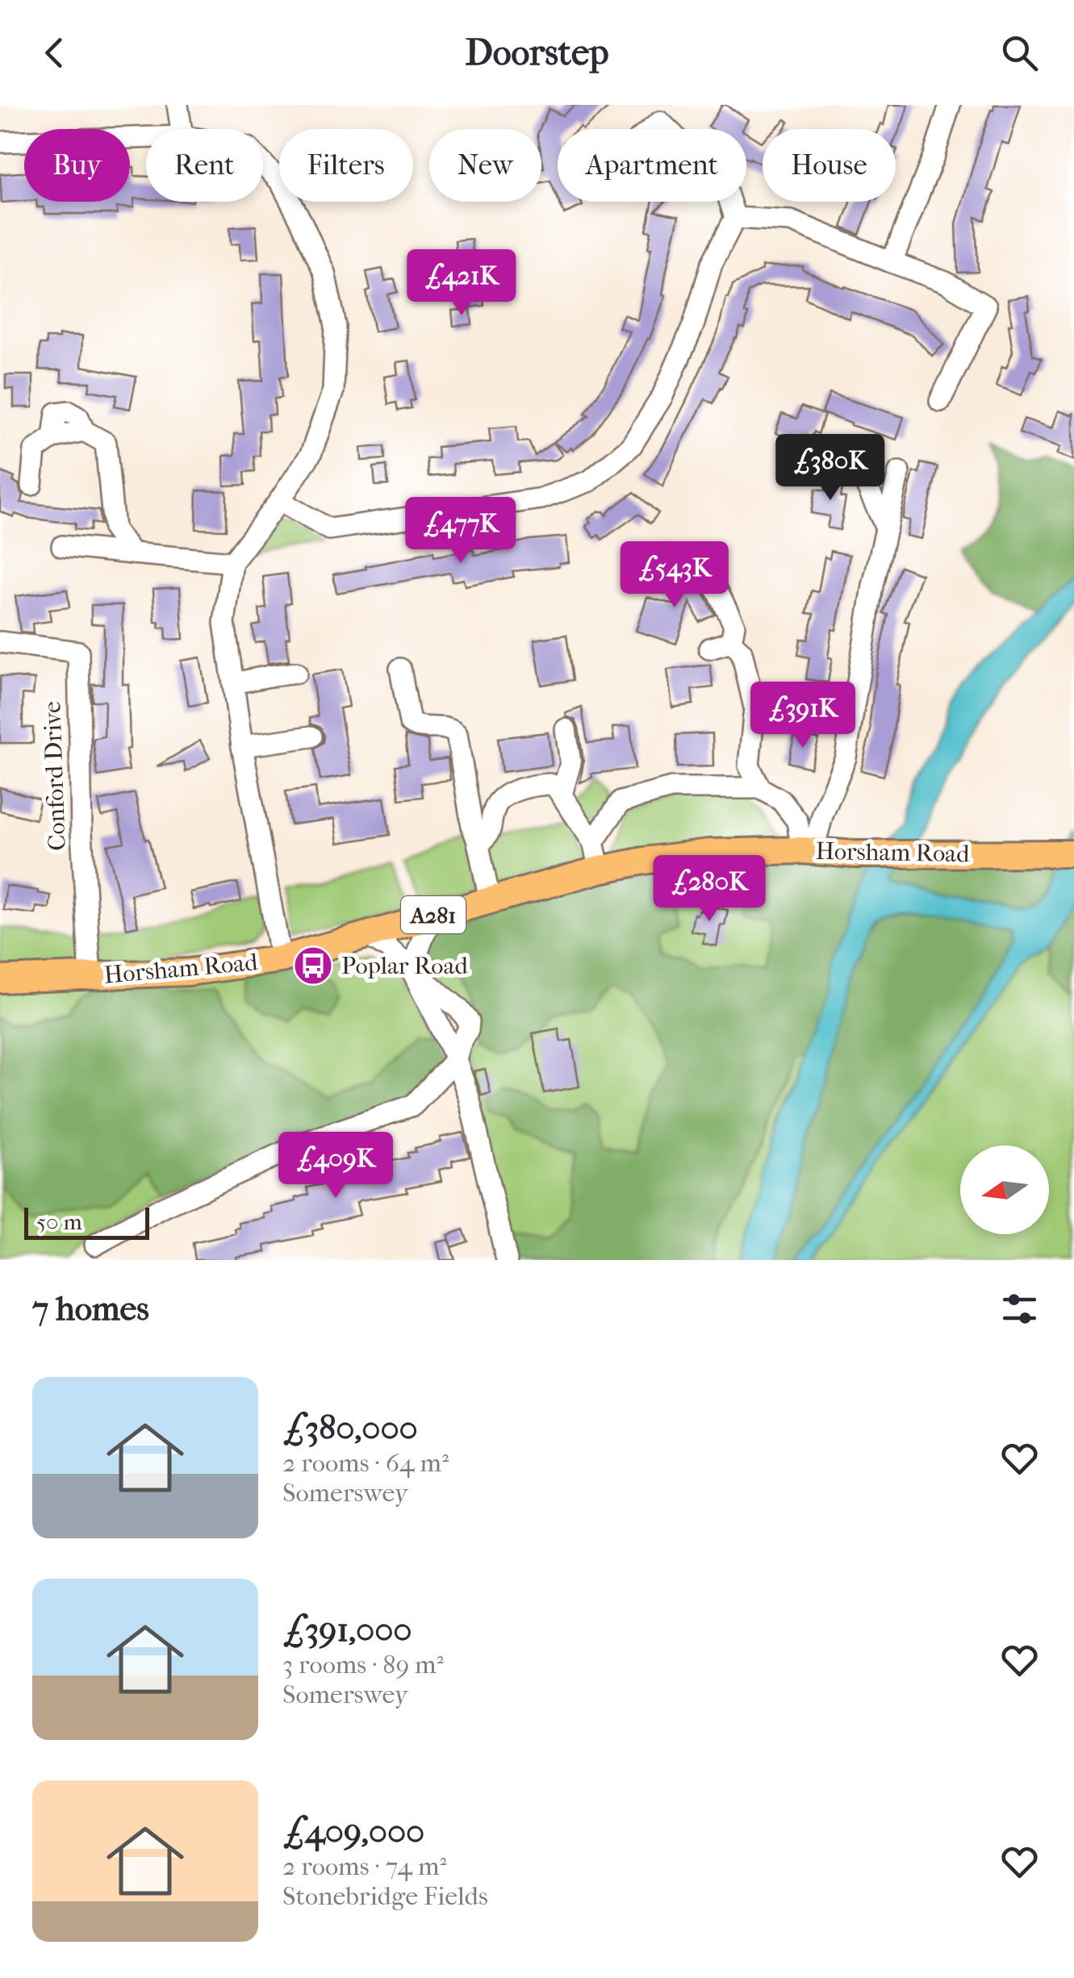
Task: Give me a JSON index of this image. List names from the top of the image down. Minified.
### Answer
{"streets":{"main road":["Horsham Road","A281"],"street":["Conford Drive"]},"crossings":[["Conford Drive","Horsham Road"]],"places":{"bus stop":["Poplar Road"]},"scale_bar":"50 m","north":"left","page":{"header":"Doorstep","chip":["Buy","Rent","Filters","New","Apartment","House"],"price":["£421K","£380K","£477K","£543K","£391K","£280K","£409K"],"scale":"50 m","heading":"7 homes","list":[{"name":"£380,000","note":"2 rooms · 64 m² · Somerswey"},{"name":"£391,000","note":"3 rooms · 89 m² · Somerswey"},{"name":"£409,000","note":"2 rooms · 74 m² · Stonebridge Fields"}]}}
